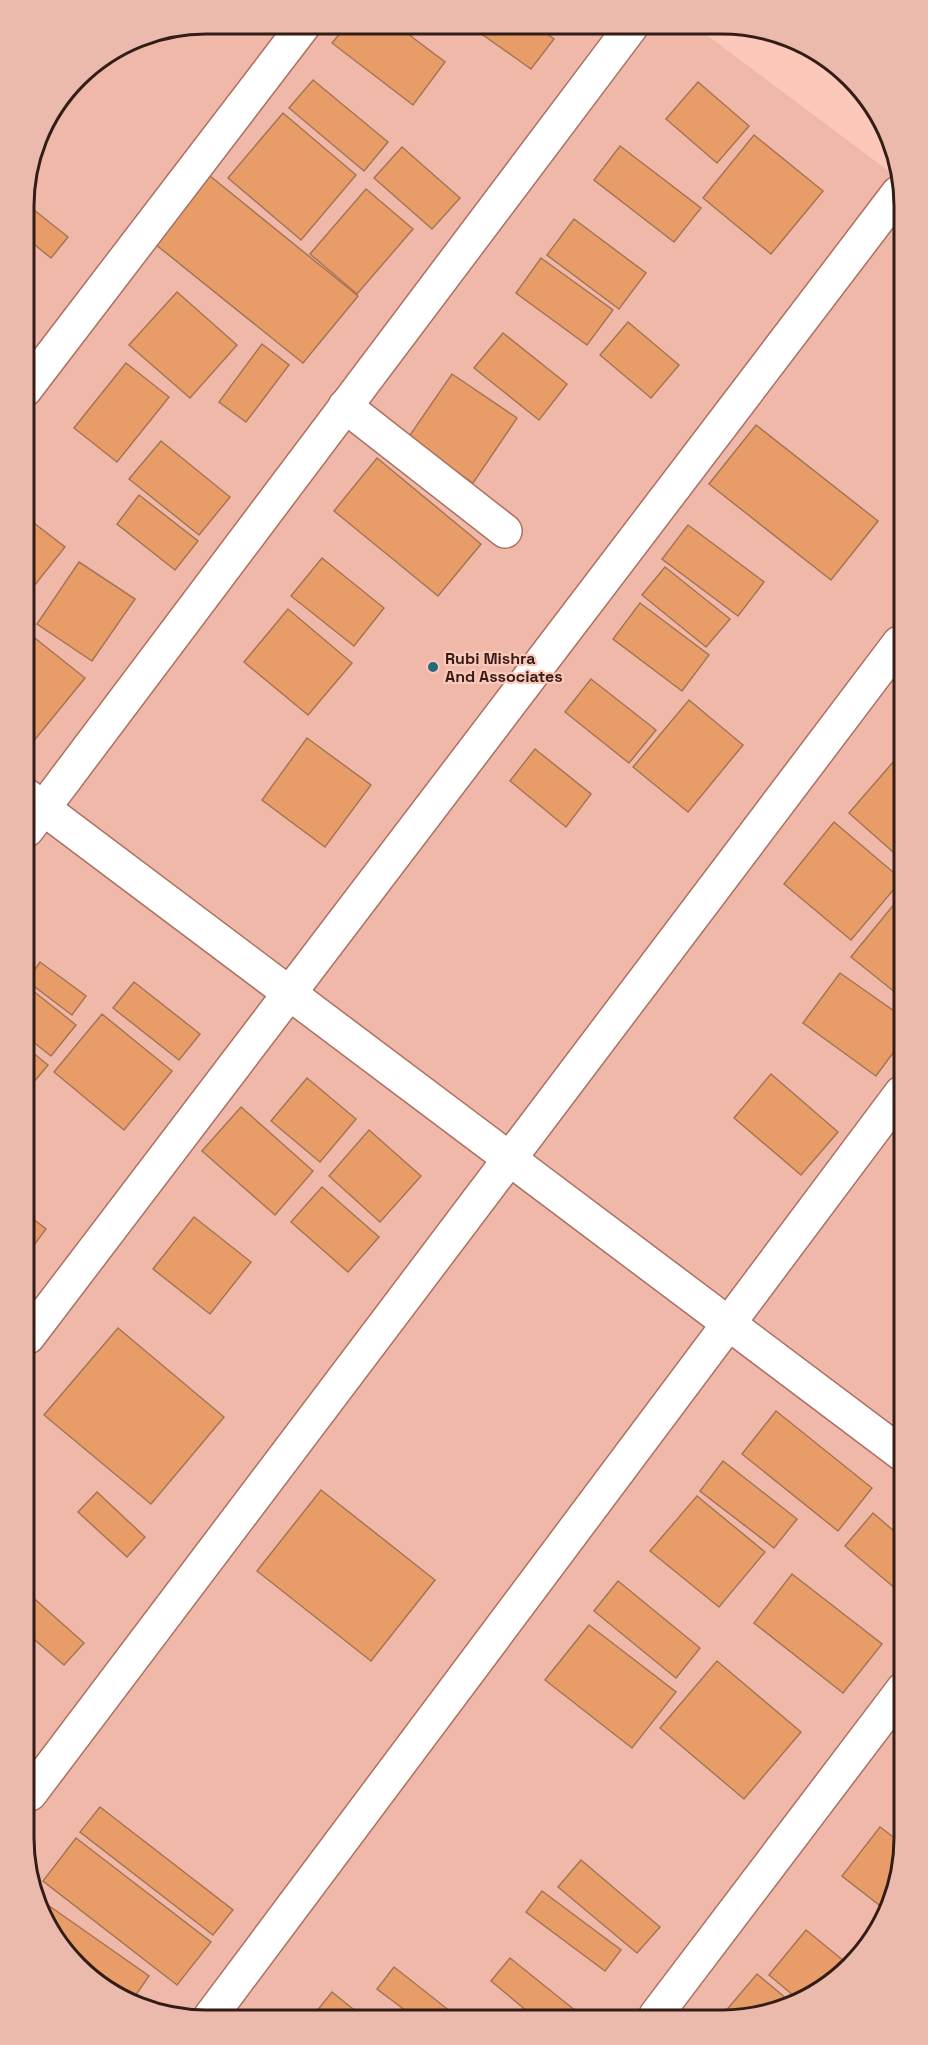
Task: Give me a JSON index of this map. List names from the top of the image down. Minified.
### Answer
{"places":["Rubi Mishra And Associates"]}
